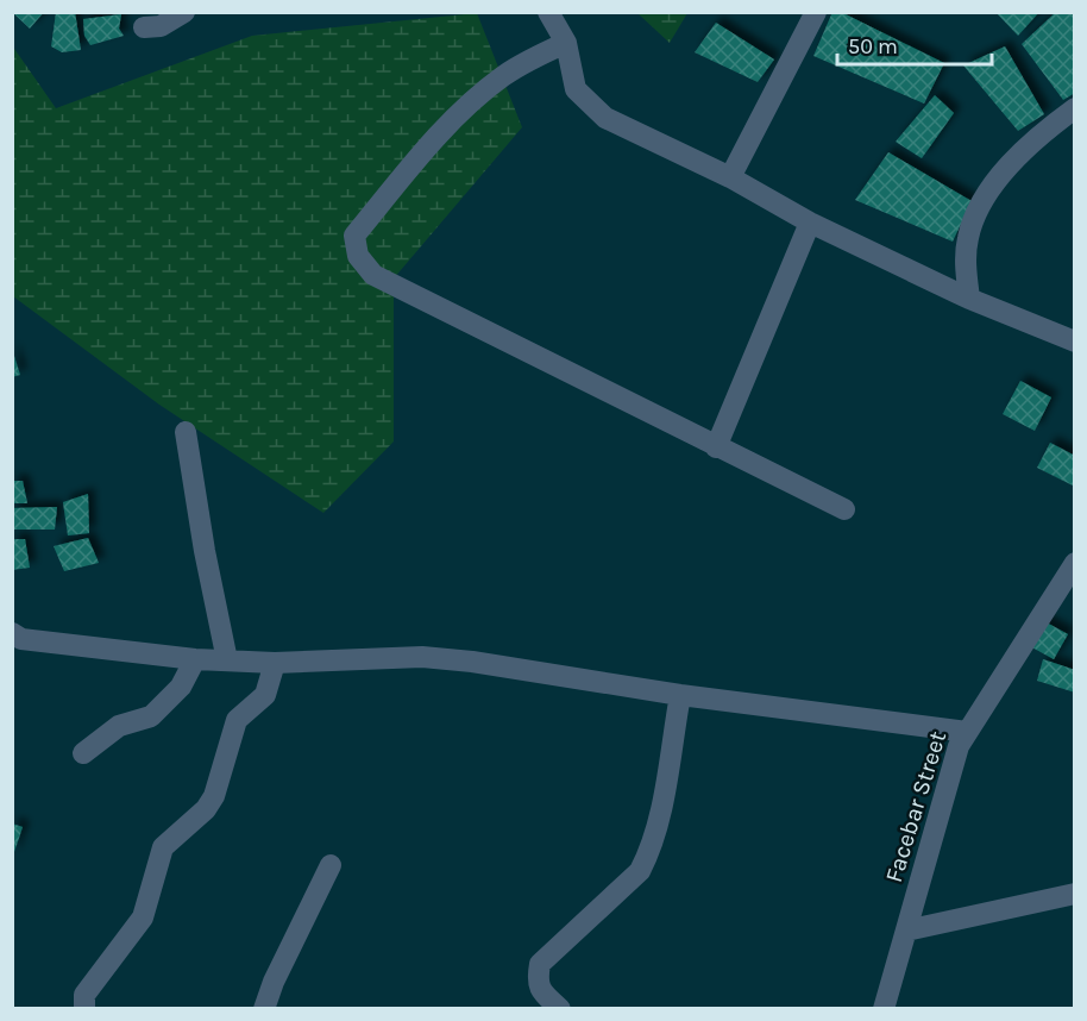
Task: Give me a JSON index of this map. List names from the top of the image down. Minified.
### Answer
{"streets":{"street":["Facebar Street"]},"scale_bar":"50 m"}
